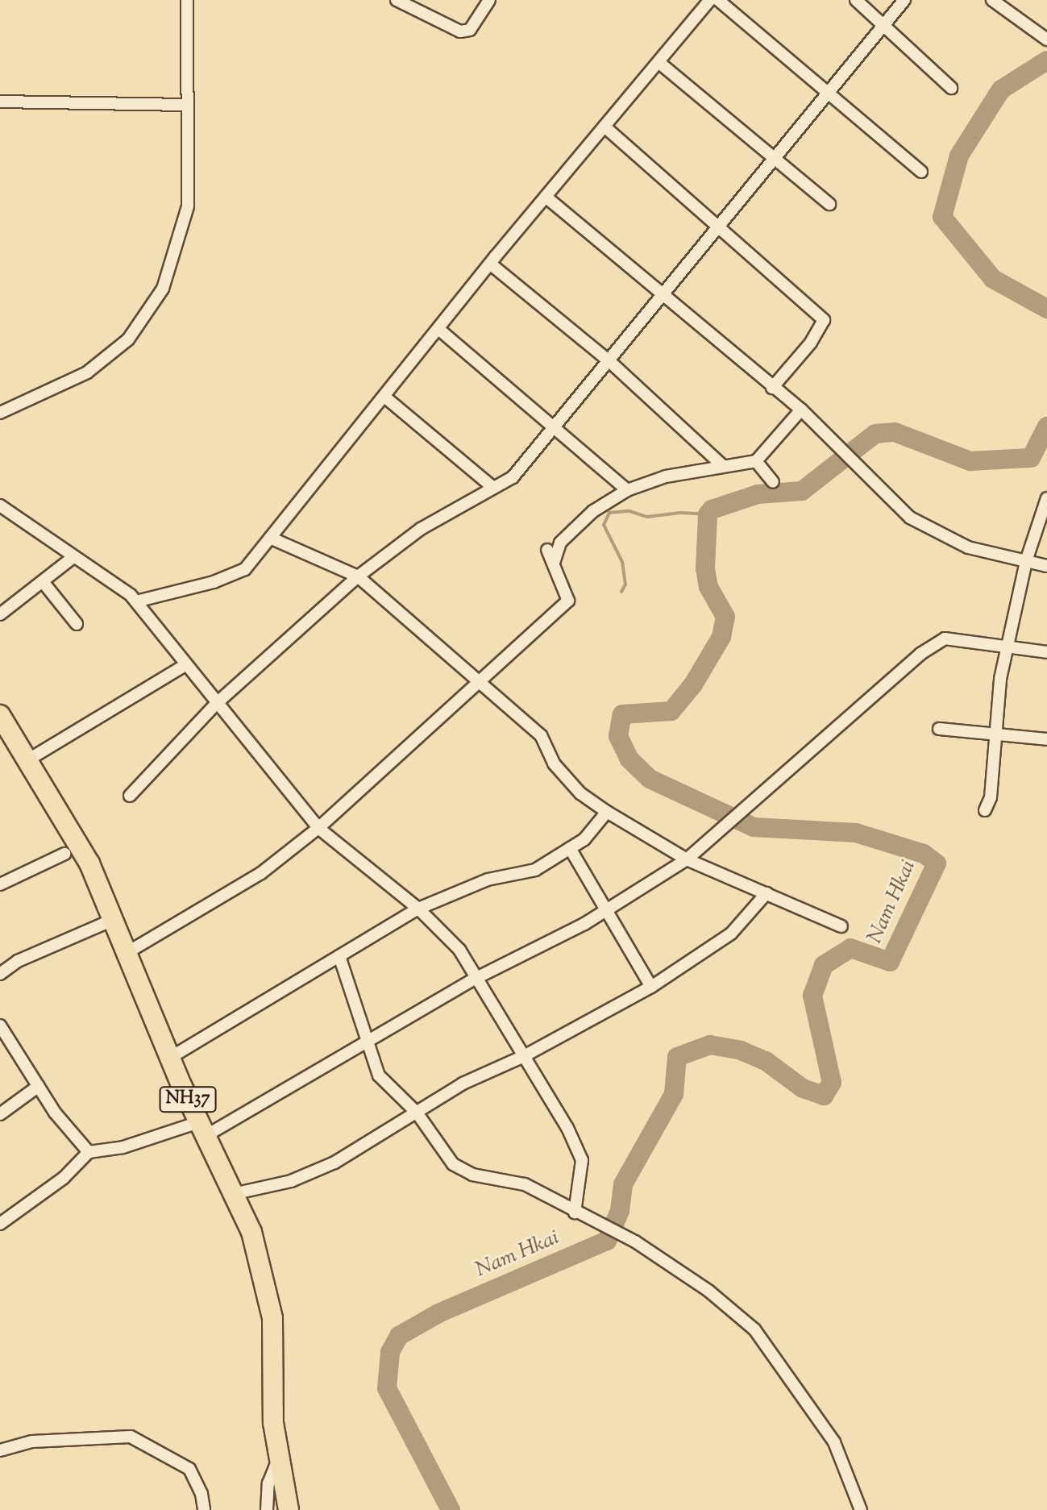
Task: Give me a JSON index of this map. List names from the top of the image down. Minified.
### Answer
{"streets":{"highway":["NH37"]},"water":["Nam Hkai"]}
